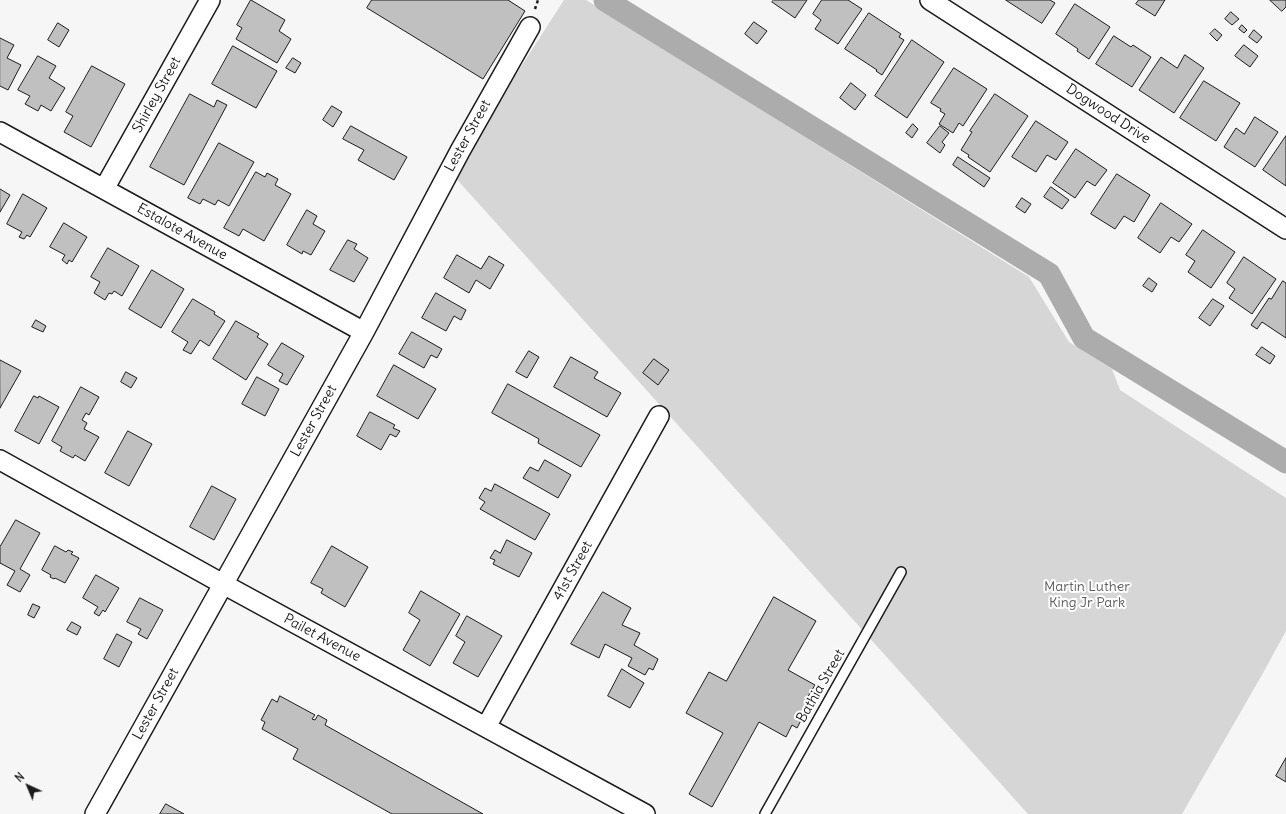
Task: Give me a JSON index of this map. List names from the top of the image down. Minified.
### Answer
{"streets":{"street":["Shirley Street","Dogwood Drive","Lester Street","Estalote Avenue","41st Street","Pailet Avenue"],"lane":["Bathia Street"]},"crossings":[["Shirley Street","Estalote Avenue"],["Lester Street","Estalote Avenue"],["Lester Street","Pailet Avenue"],["41st Street","Pailet Avenue"]],"parks":["Martin Luther King Jr Park"],"north":"top left"}
